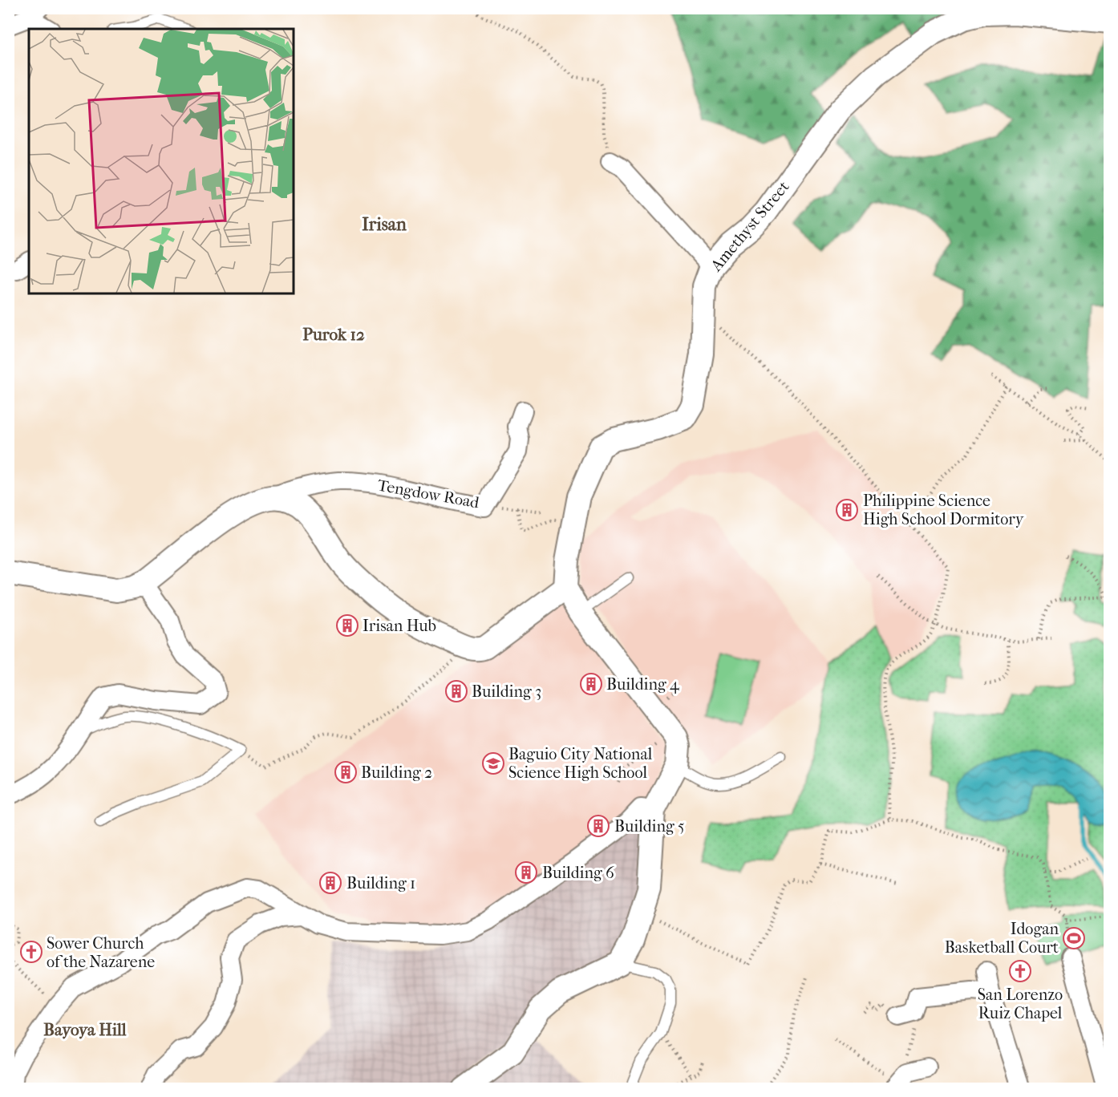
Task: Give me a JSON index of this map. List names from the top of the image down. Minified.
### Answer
{"streets":{"street":["Amethyst Street","Tengdow Road"]},"districts":["Irisan","Purok 12","Bayoya Hill"],"places":{"building":["Philippine Science High School Dormitory","Irisan Hub","Building 4","Building 3","Building 2","Building 5","Building 6","Building 1"],"school or university":["Baguio City National Science High School"],"sports":["Idogan Basketball Court"],"church":["Sower Church of the Nazarene","San Lorenzo Ruiz Chapel"]}}
